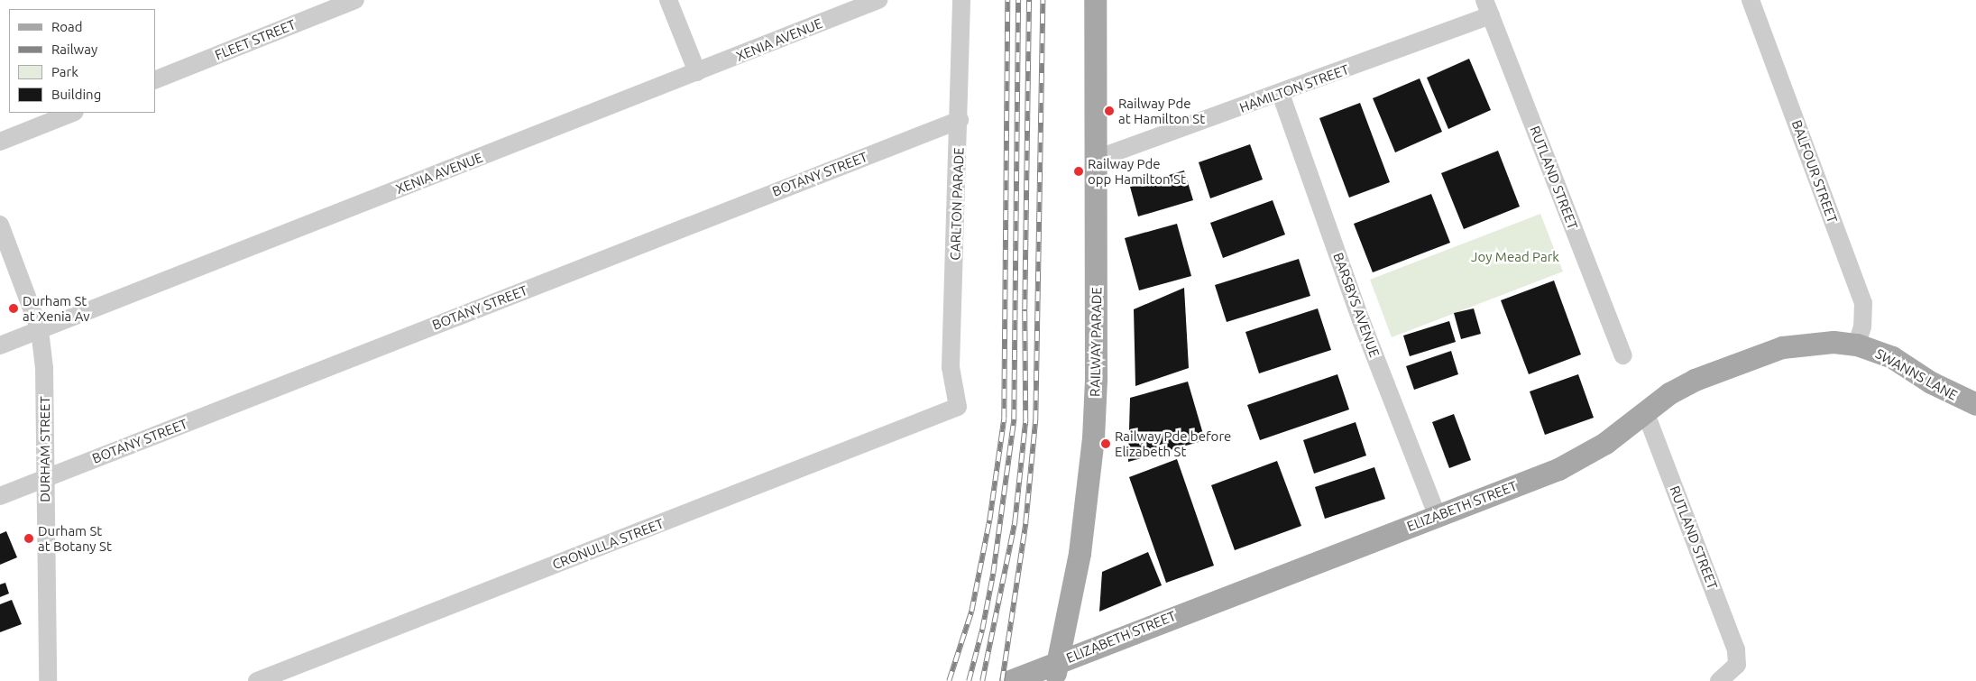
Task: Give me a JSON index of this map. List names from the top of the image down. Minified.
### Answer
{"streets":{"main road":["RAILWAY PARADE","SWANNS LANE","ELIZABETH STREET"],"street":["FLEET STREET","XENIA AVENUE","HAMILTON STREET","BALFOUR STREET","BOTANY STREET","RUTLAND STREET","CARLTON PARADE","BARSBYS AVENUE","DURHAM STREET","CRONULLA STREET"]},"crossings":[["XENIA AVENUE","DURHAM STREET"],["HAMILTON STREET","RUTLAND STREET"],["HAMILTON STREET","BARSBYS AVENUE"],["HAMILTON STREET","RAILWAY PARADE"],["BALFOUR STREET","SWANNS LANE"],["BALFOUR STREET","ELIZABETH STREET"],["BOTANY STREET","CARLTON PARADE"],["BOTANY STREET","DURHAM STREET"],["RUTLAND STREET","ELIZABETH STREET"],["CARLTON PARADE","CRONULLA STREET"],["BARSBYS AVENUE","ELIZABETH STREET"],["RAILWAY PARADE","ELIZABETH STREET"],["SWANNS LANE","ELIZABETH STREET"]],"parks":["Joy Mead Park"],"places":["Railway Pde at Hamilton St","Railway Pde opp Hamilton St","Durham St at Xenia Av","Railway Pde before Elizabeth St","Durham St at Botany St"],"legend":["Road","Railway","Park","Building"]}
